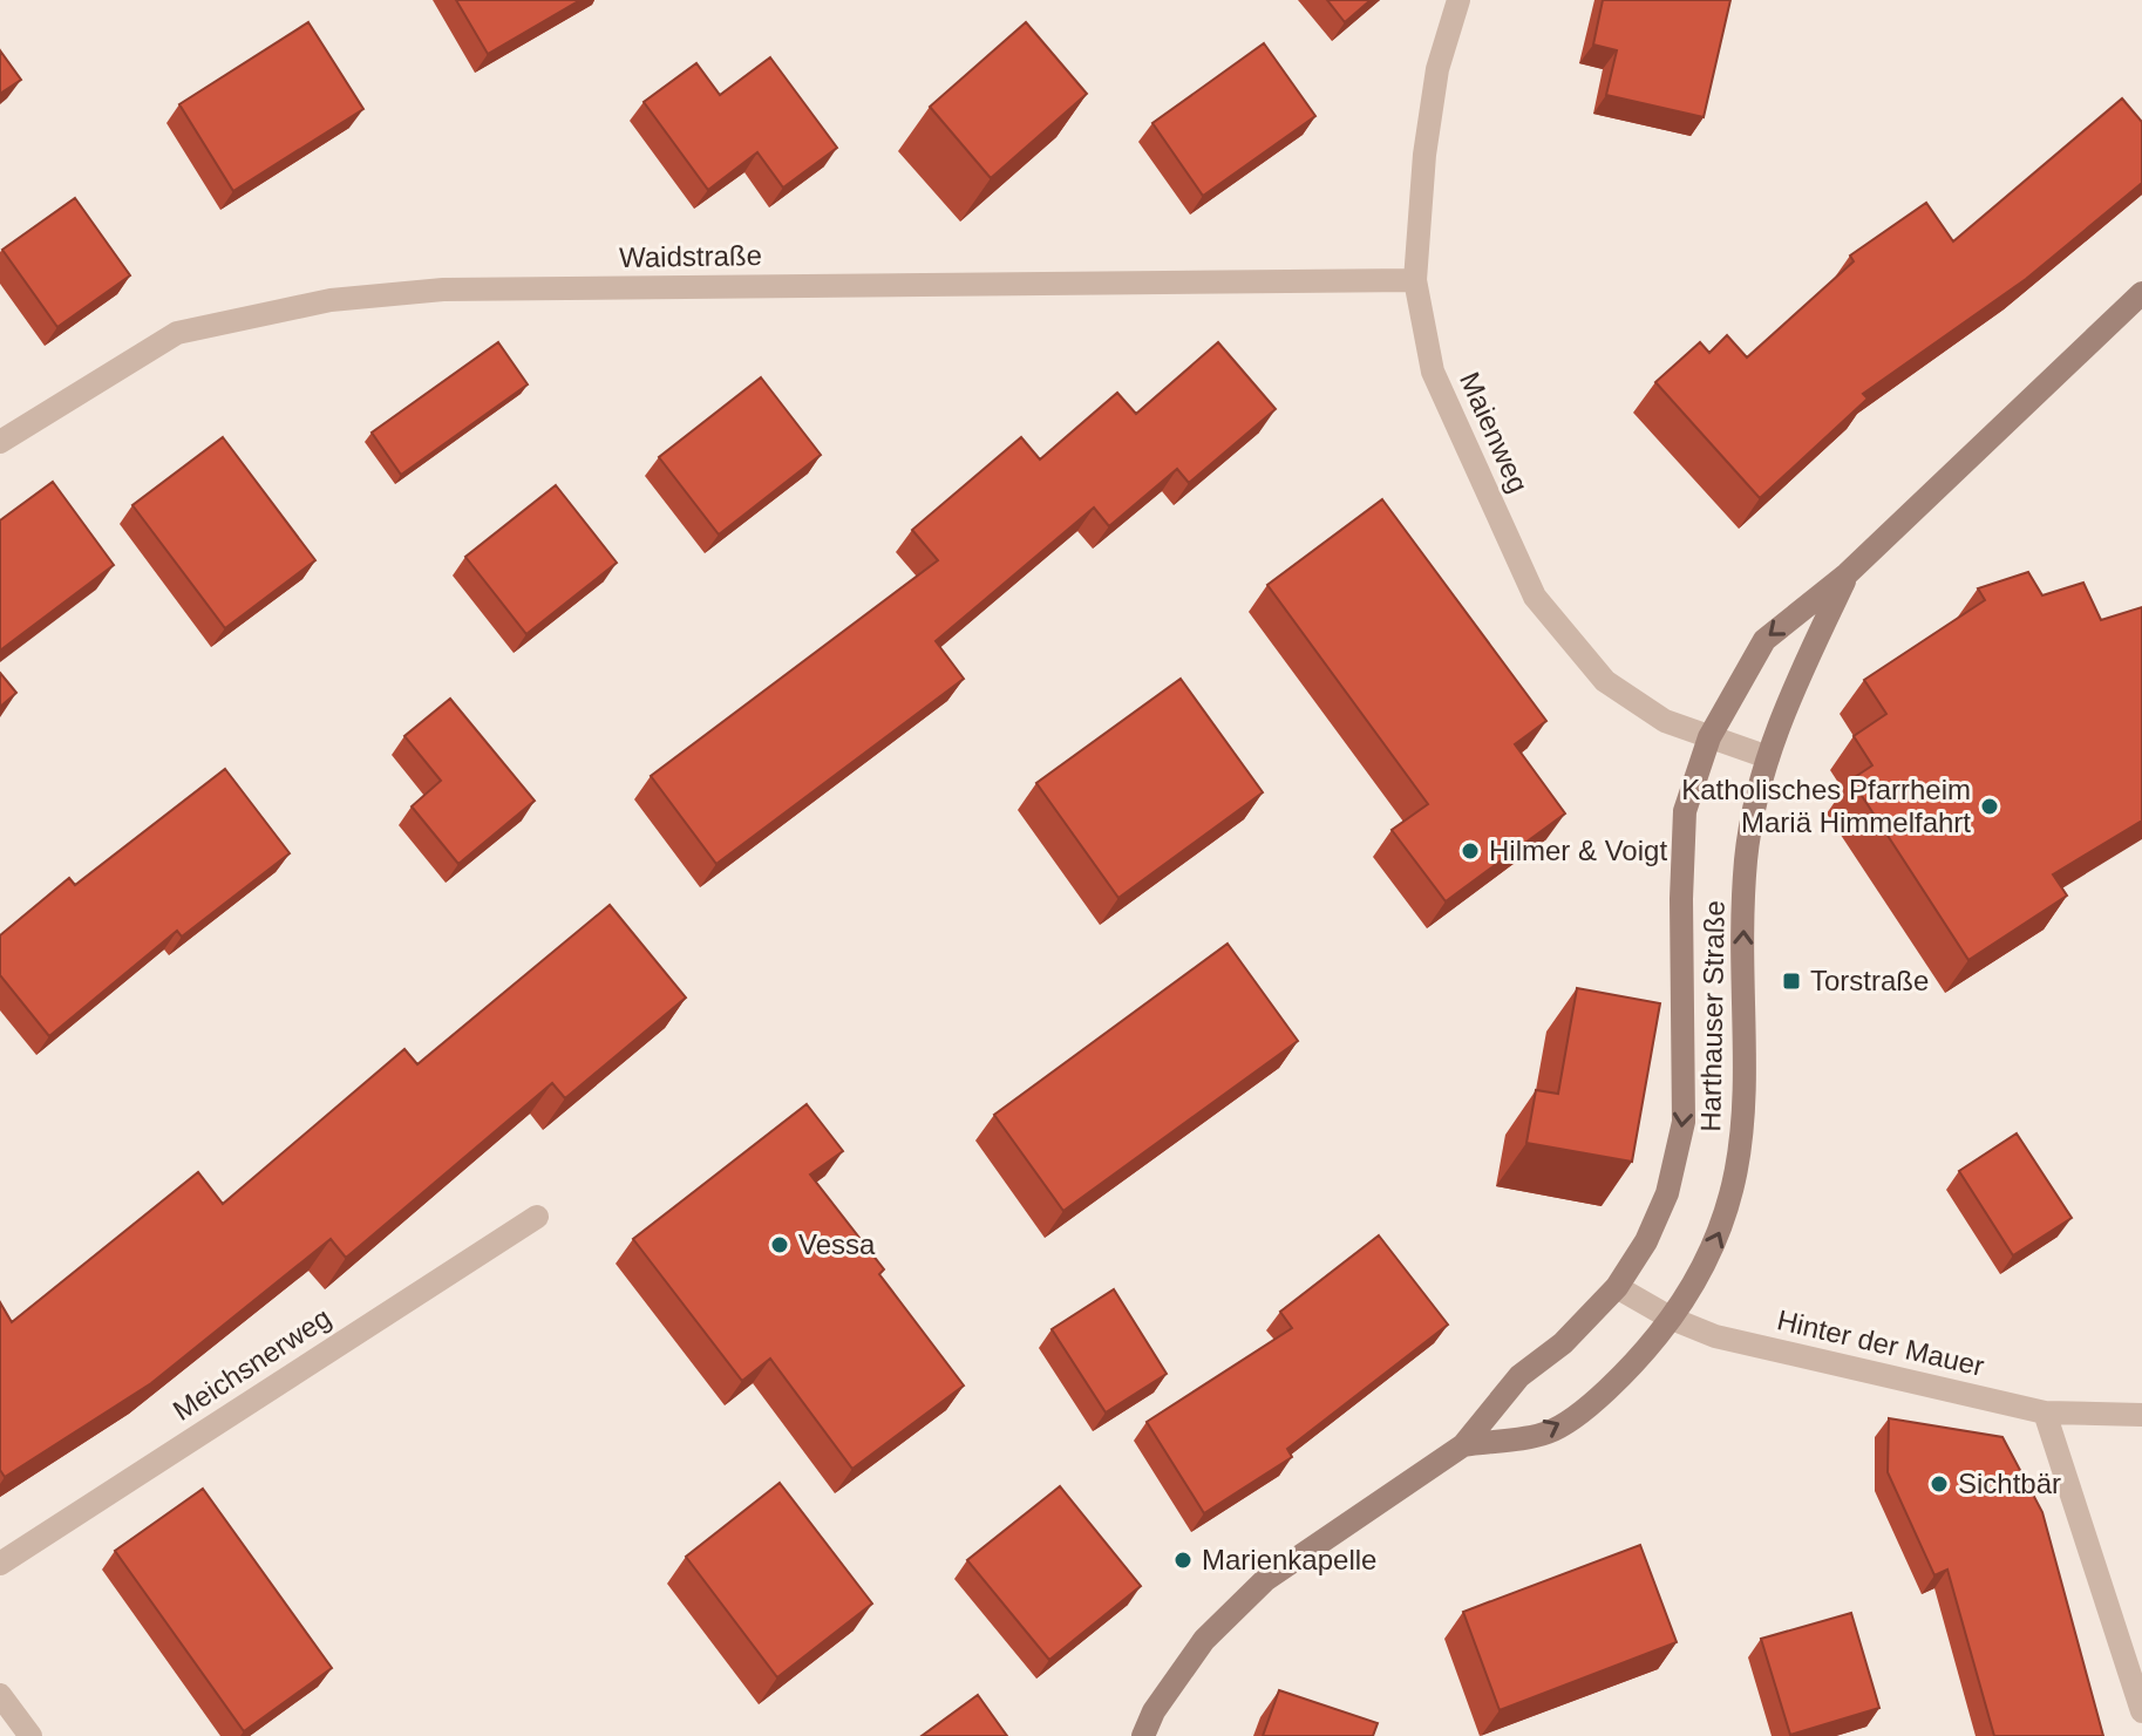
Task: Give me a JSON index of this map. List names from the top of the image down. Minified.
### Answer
{"streets":{"street":["Waidstraße","Maienweg","Harthauser Straße","Hinter der Mauer","Meichsnerweg"]},"crossings":[["Waidstraße","Maienweg"],["Maienweg","Harthauser Straße"],["Harthauser Straße","Hinter der Mauer"]],"places":{"other":["Katholisches Pfarrheim Mariä Himmelfahrt","Hilmer & Voigt","Vessa","Sichtbär","Marienkapelle"],"transit":["Torstraße"]}}
